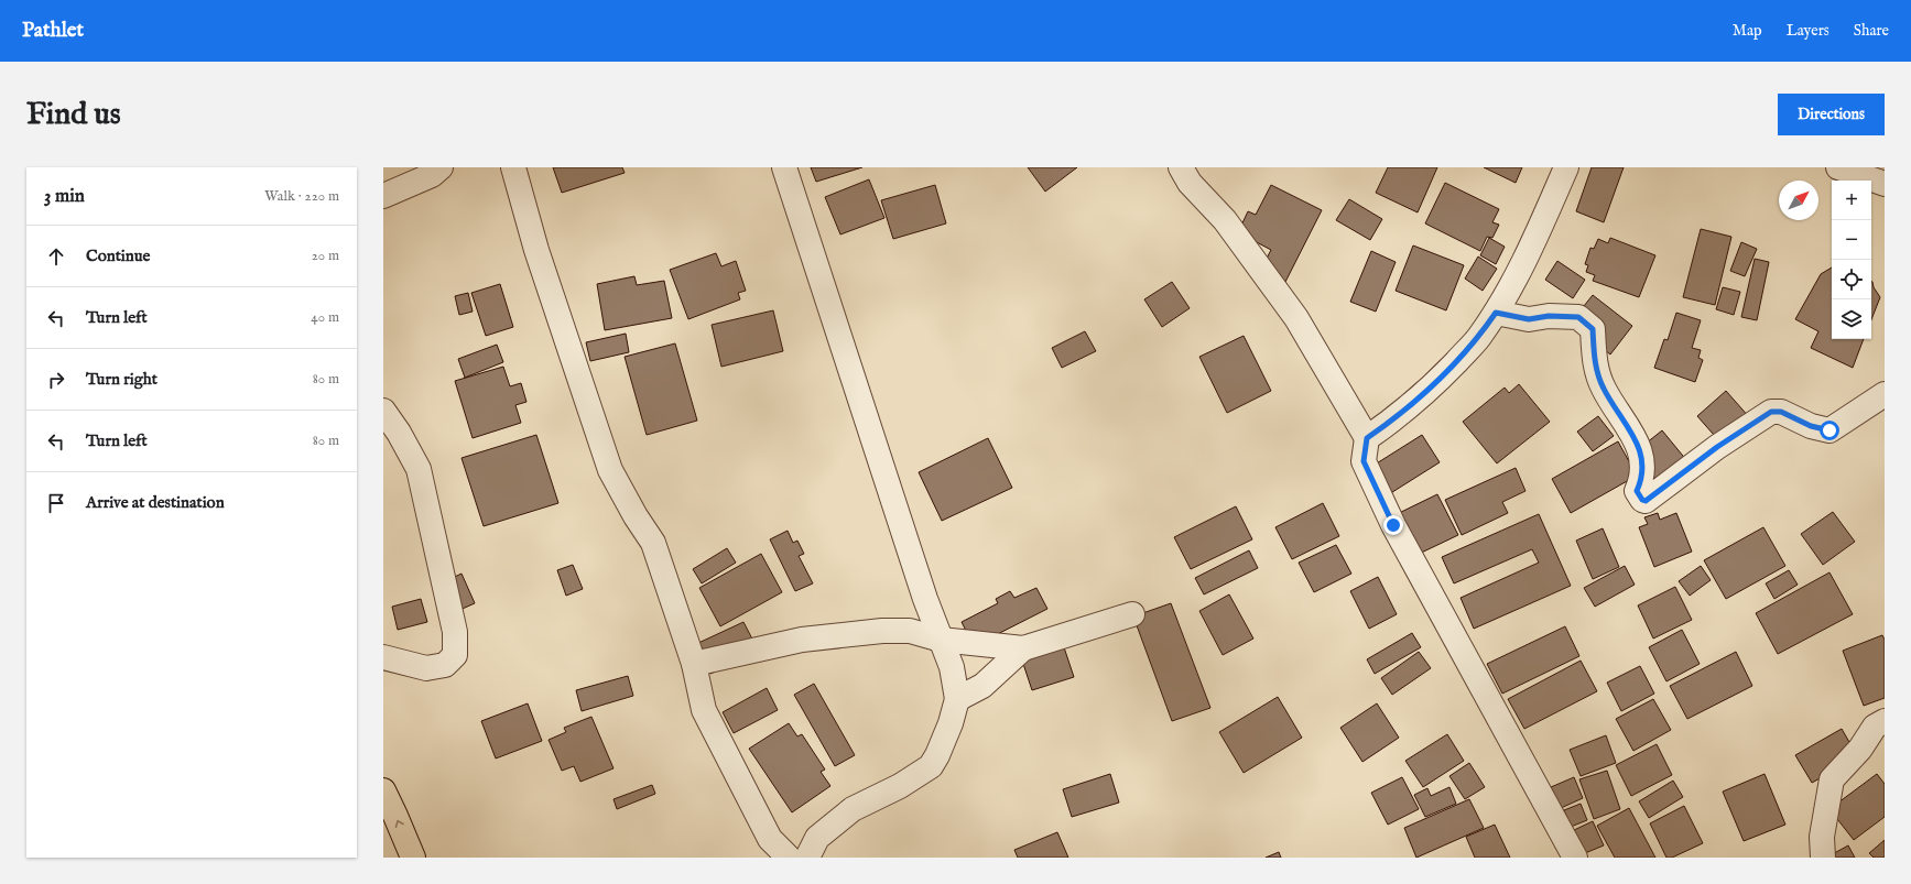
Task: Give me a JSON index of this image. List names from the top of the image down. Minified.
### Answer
{"north":"top right","page":{"header":"Pathlet","nav":["Map","Layers","Share"],"buttons":"Directions","title":"Find us","heading":["3 min","Walk · 220 m"],"map_buttons":["+","−"],"list":[["Continue","20 m"],["Turn left","40 m"],["Turn right","80 m"],["Turn left","80 m"],"Arrive at destination"]}}
